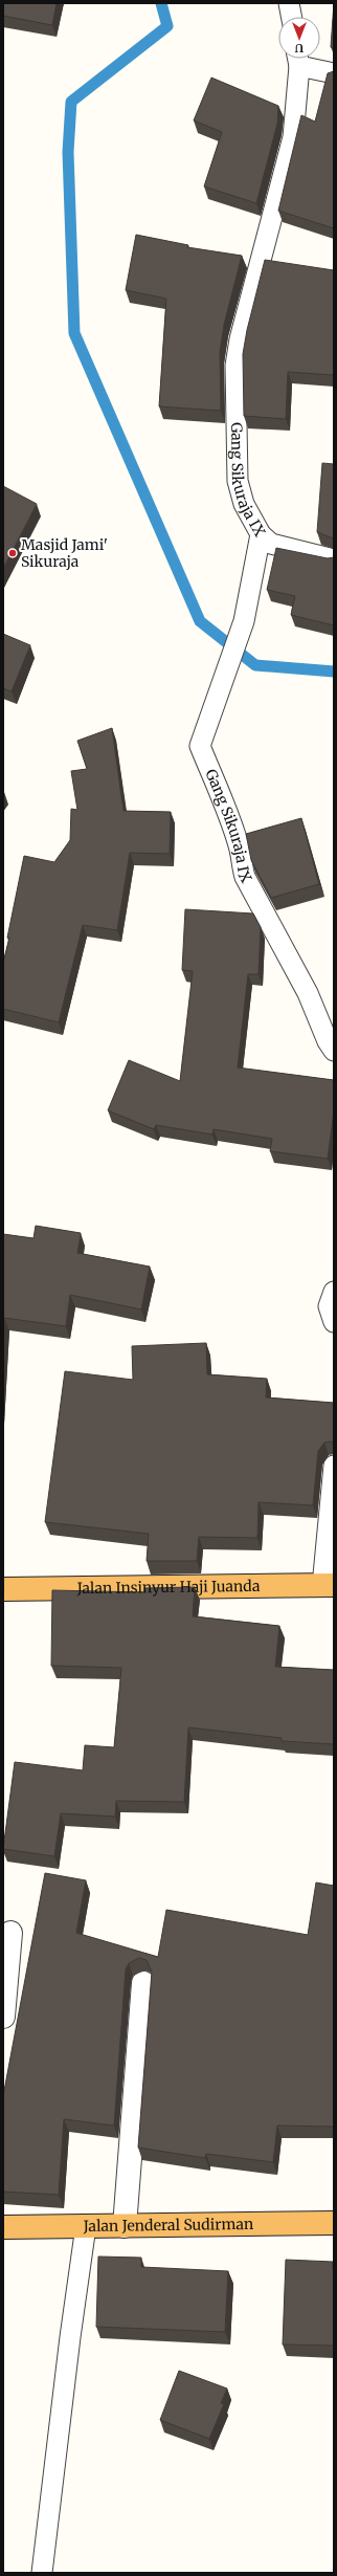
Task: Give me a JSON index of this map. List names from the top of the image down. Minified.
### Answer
{"streets":{"highway":["Jalan Insinyur Haji Juanda","Jalan Jenderal Sudirman"],"lane":["Gang Sikuraja IX"]},"places":["Masjid Jami' Sikuraja"],"north":"bottom"}
